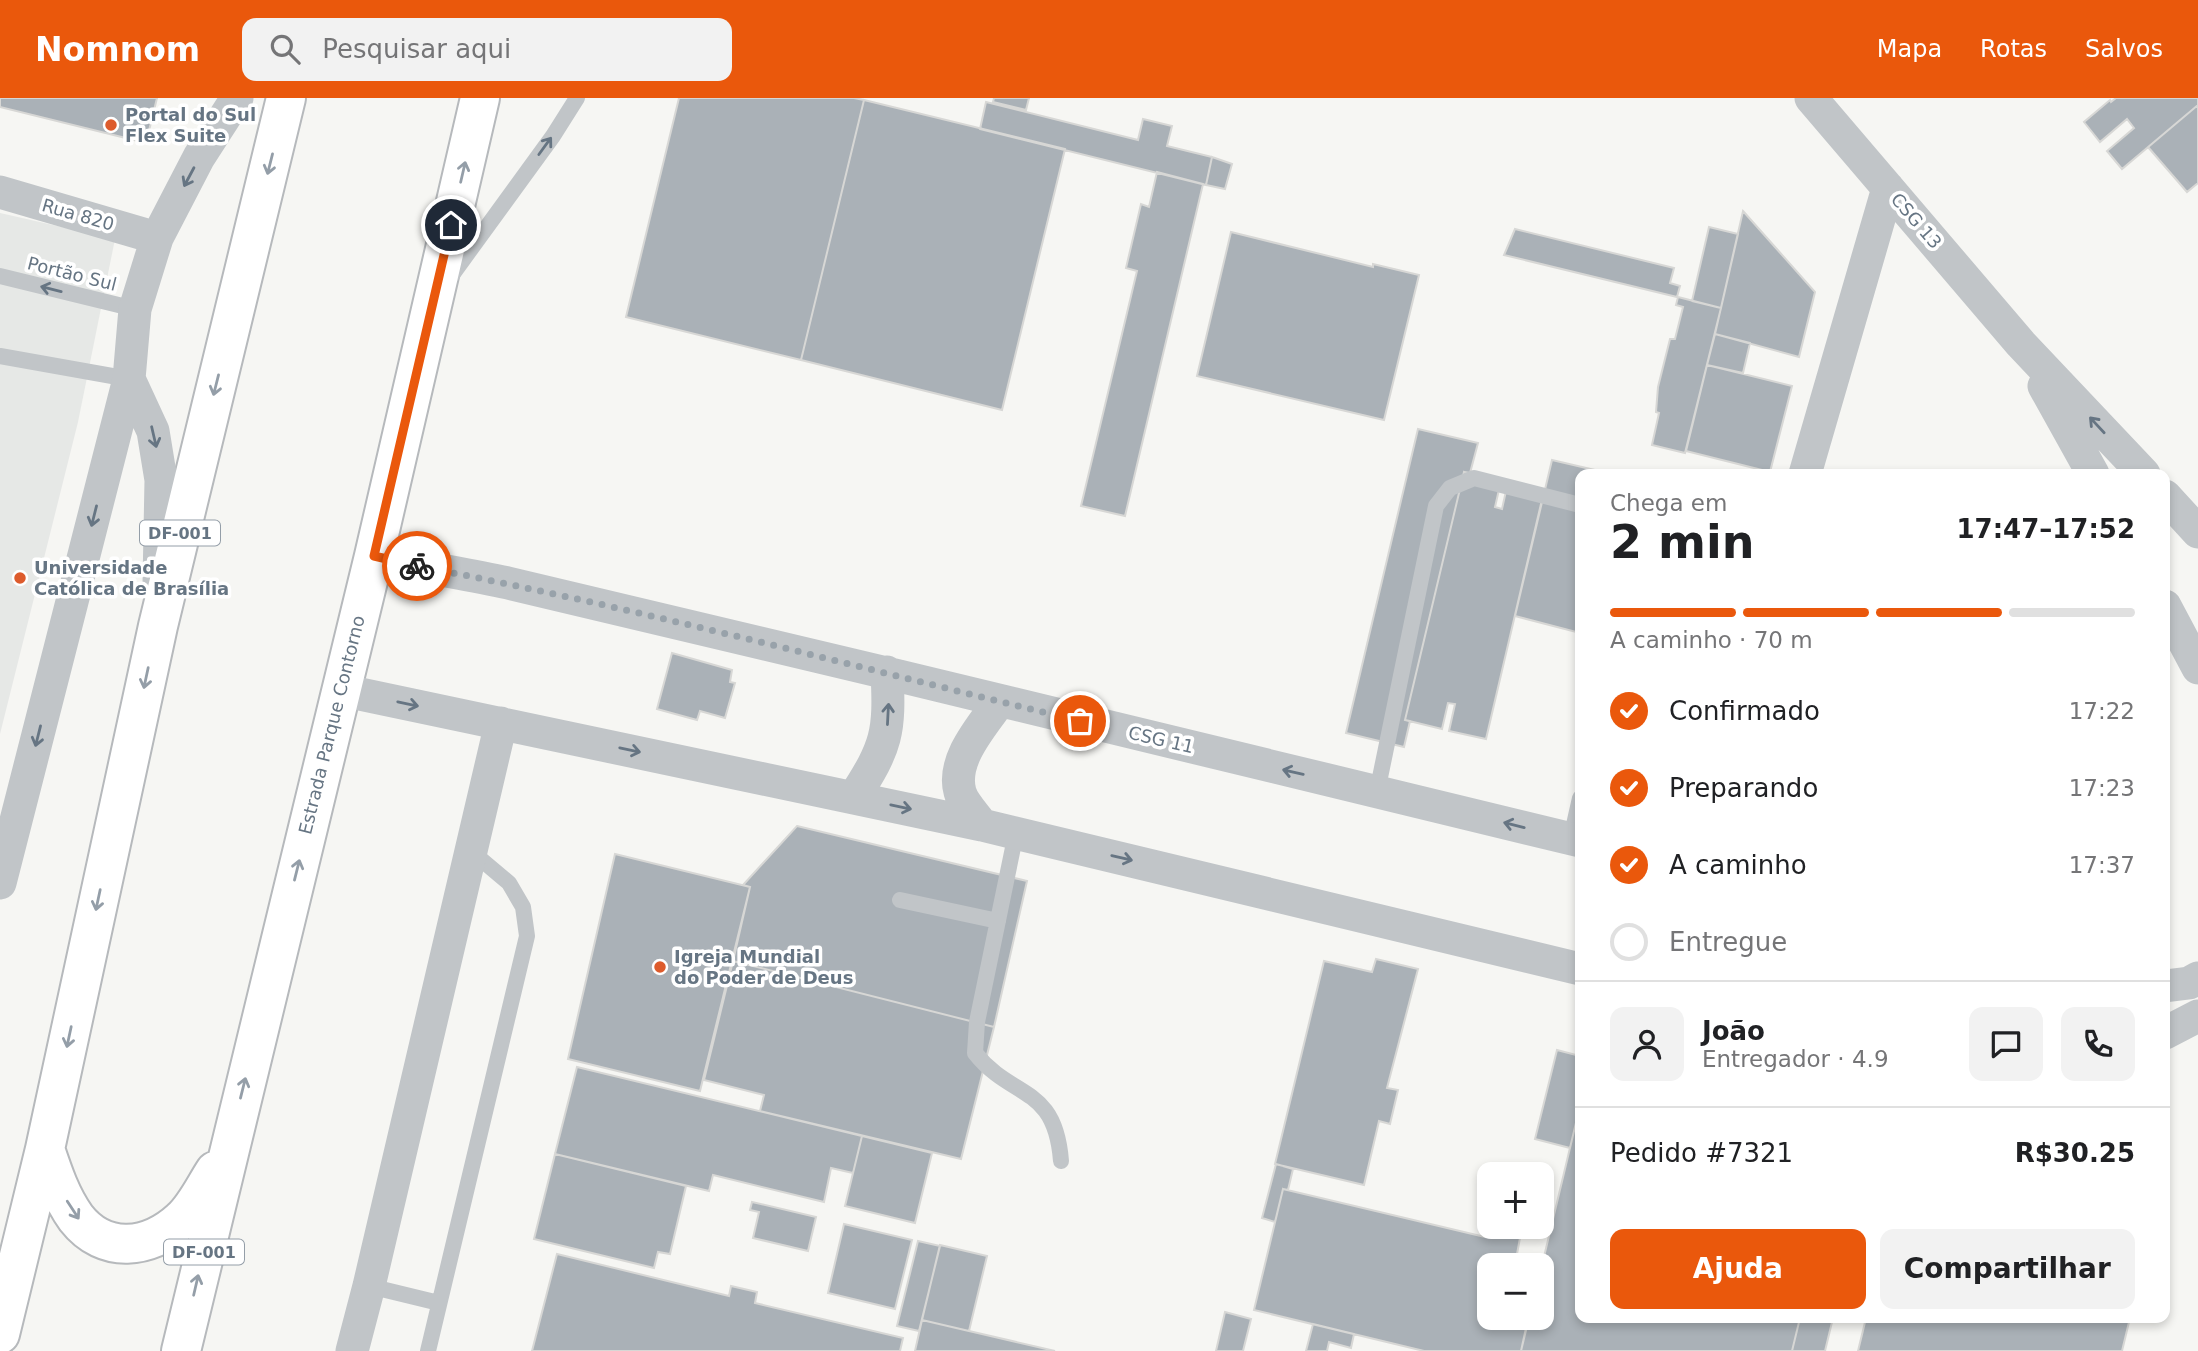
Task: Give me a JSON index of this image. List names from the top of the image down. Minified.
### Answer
{"streets":{"highway":["DF-001","Estrada Parque Contorno"],"street":["Rua 820","CSG 13","CSG 11"],"lane":["Portão Sul"]},"crossings":[["Estrada Parque Contorno","CSG 11"]],"places":["Portal do Sul Flex Suite","Universidade Católica de Brasília","Igreja Mundial do Poder de Deus"],"page":{"header":"Nomnom","search":"Pesquisar aqui","nav":["Mapa","Rotas","Salvos"],"heading":["2 min","Chega em","17:47–17:52"],"panel":["João","Entregador · 4.9","Pedido #7321","R$30.25"],"bar":"A caminho · 70 m","list":[["Confirmado","17:22"],["Preparando","17:23"],["A caminho","17:37"],"Entregue"],"map_buttons":["+","−"],"buttons":["Ajuda","Compartilhar"]}}
